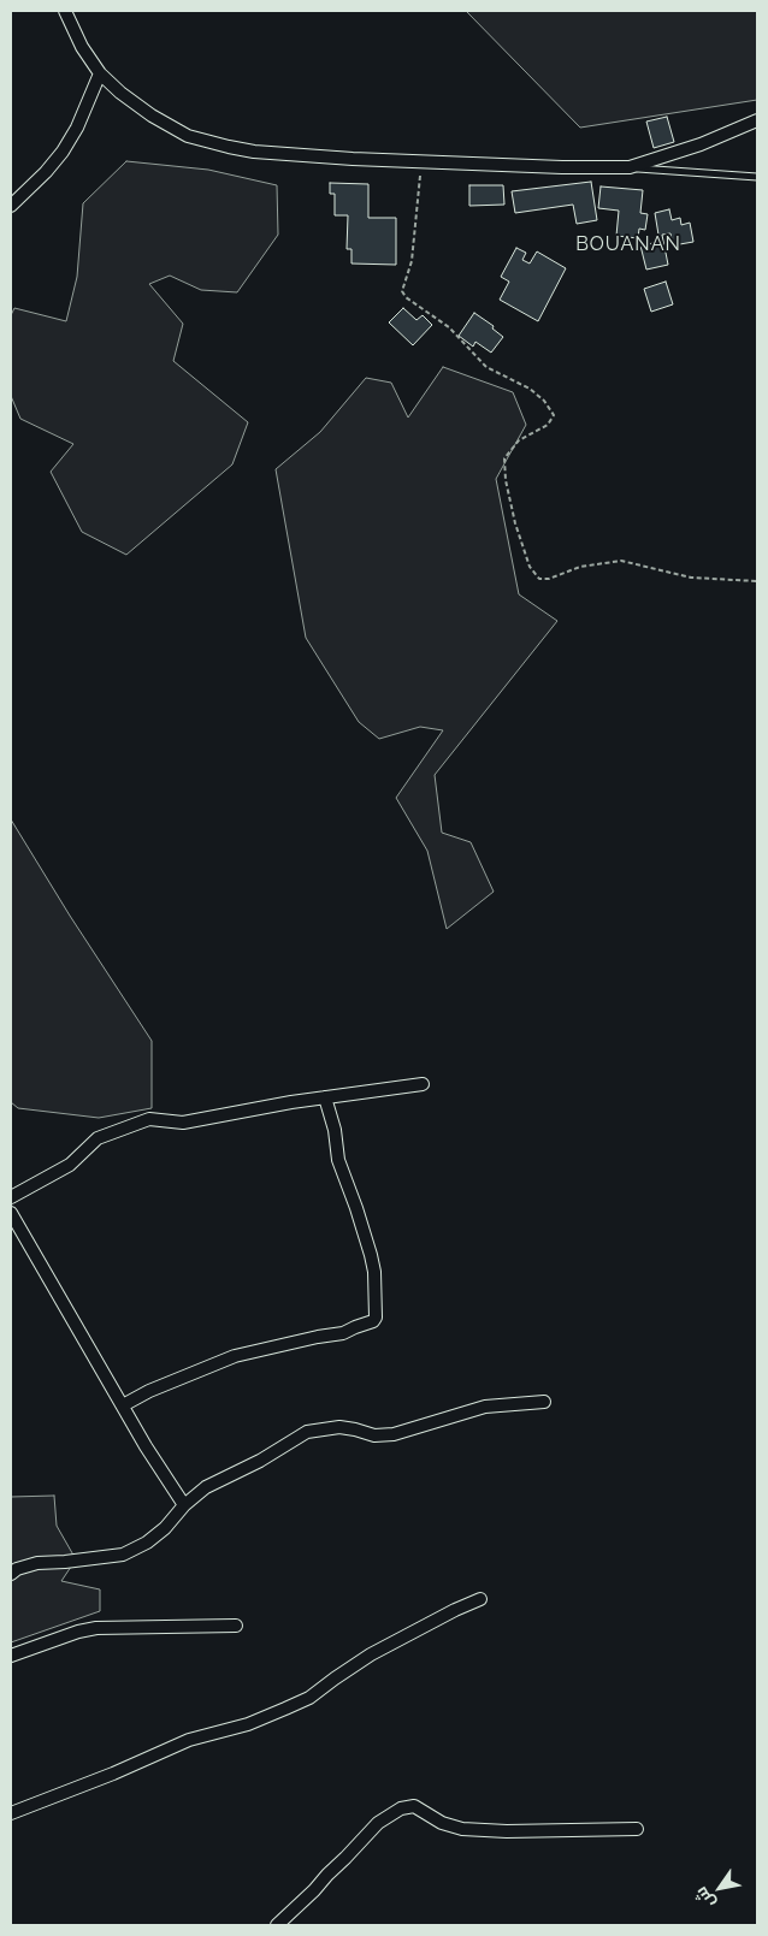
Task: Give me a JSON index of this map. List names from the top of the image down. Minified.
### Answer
{"districts":["BOUANAN"],"north":"bottom left"}
